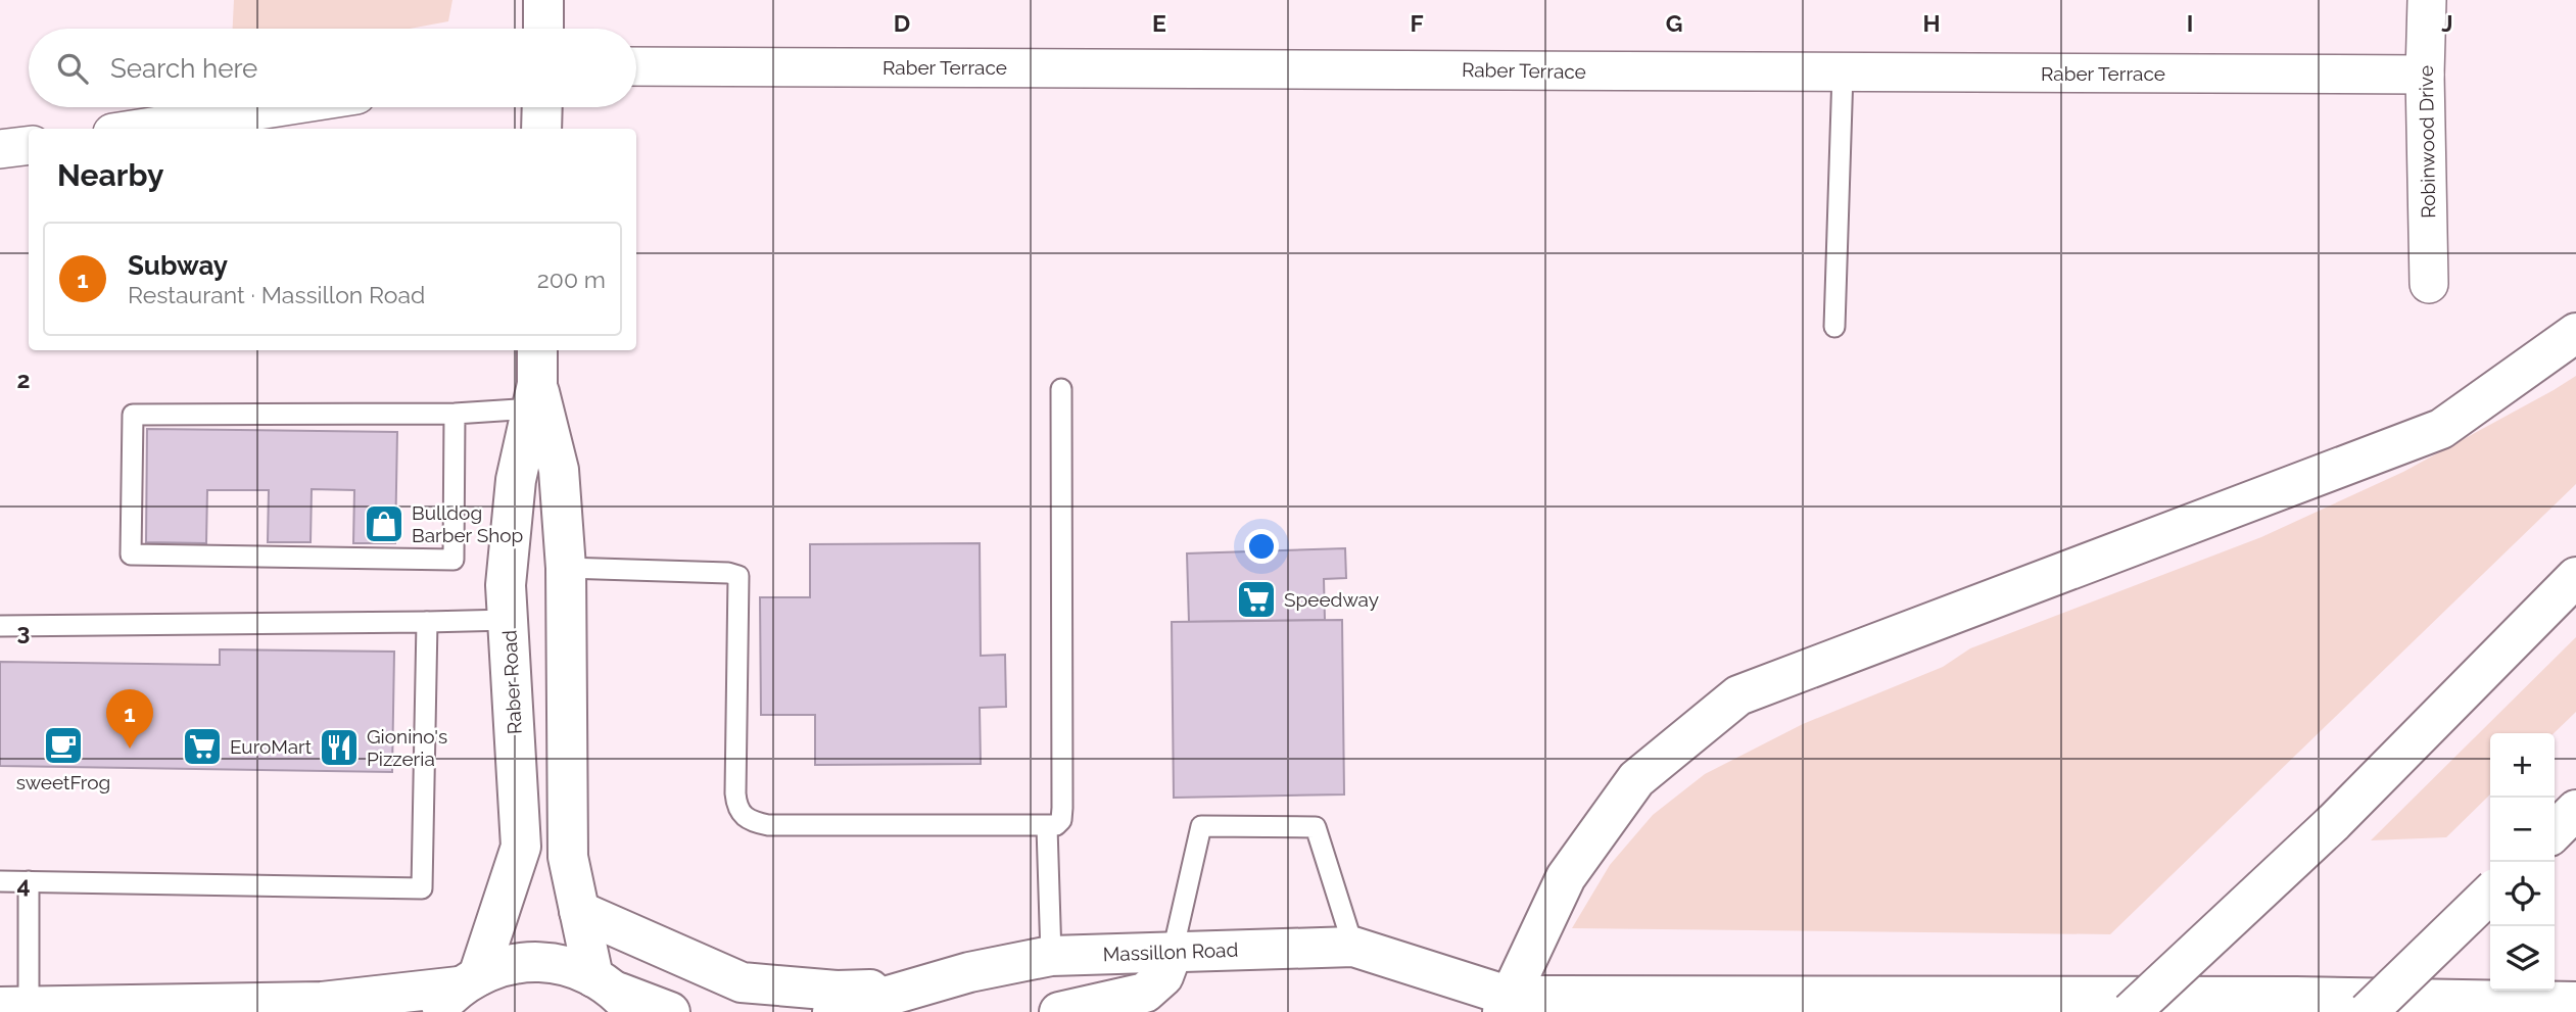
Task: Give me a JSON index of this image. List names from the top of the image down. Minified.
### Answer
{"streets":{"main road":["Raber Road","Massillon Road"],"street":["Raber Terrace","Robinwood Drive"]},"crossings":[["Raber Terrace","Robinwood Drive"]],"places":{"shop":["Bulldog Barber Shop"],"supermarket":["Speedway","EuroMart"],"cafe":["sweetFrog"],"restaurant":["Gionino's Pizzeria"]},"page":{"search":"Search here","heading":"Nearby","list":[{"mark":"1","name":"Subway","note":"Restaurant · Massillon Road","value":"200 m"}],"pins":"1","map_buttons":["+","−"]},"grid":{"columns":["D","E","F","G","H","I","J"],"rows":["2","3","4"]}}
